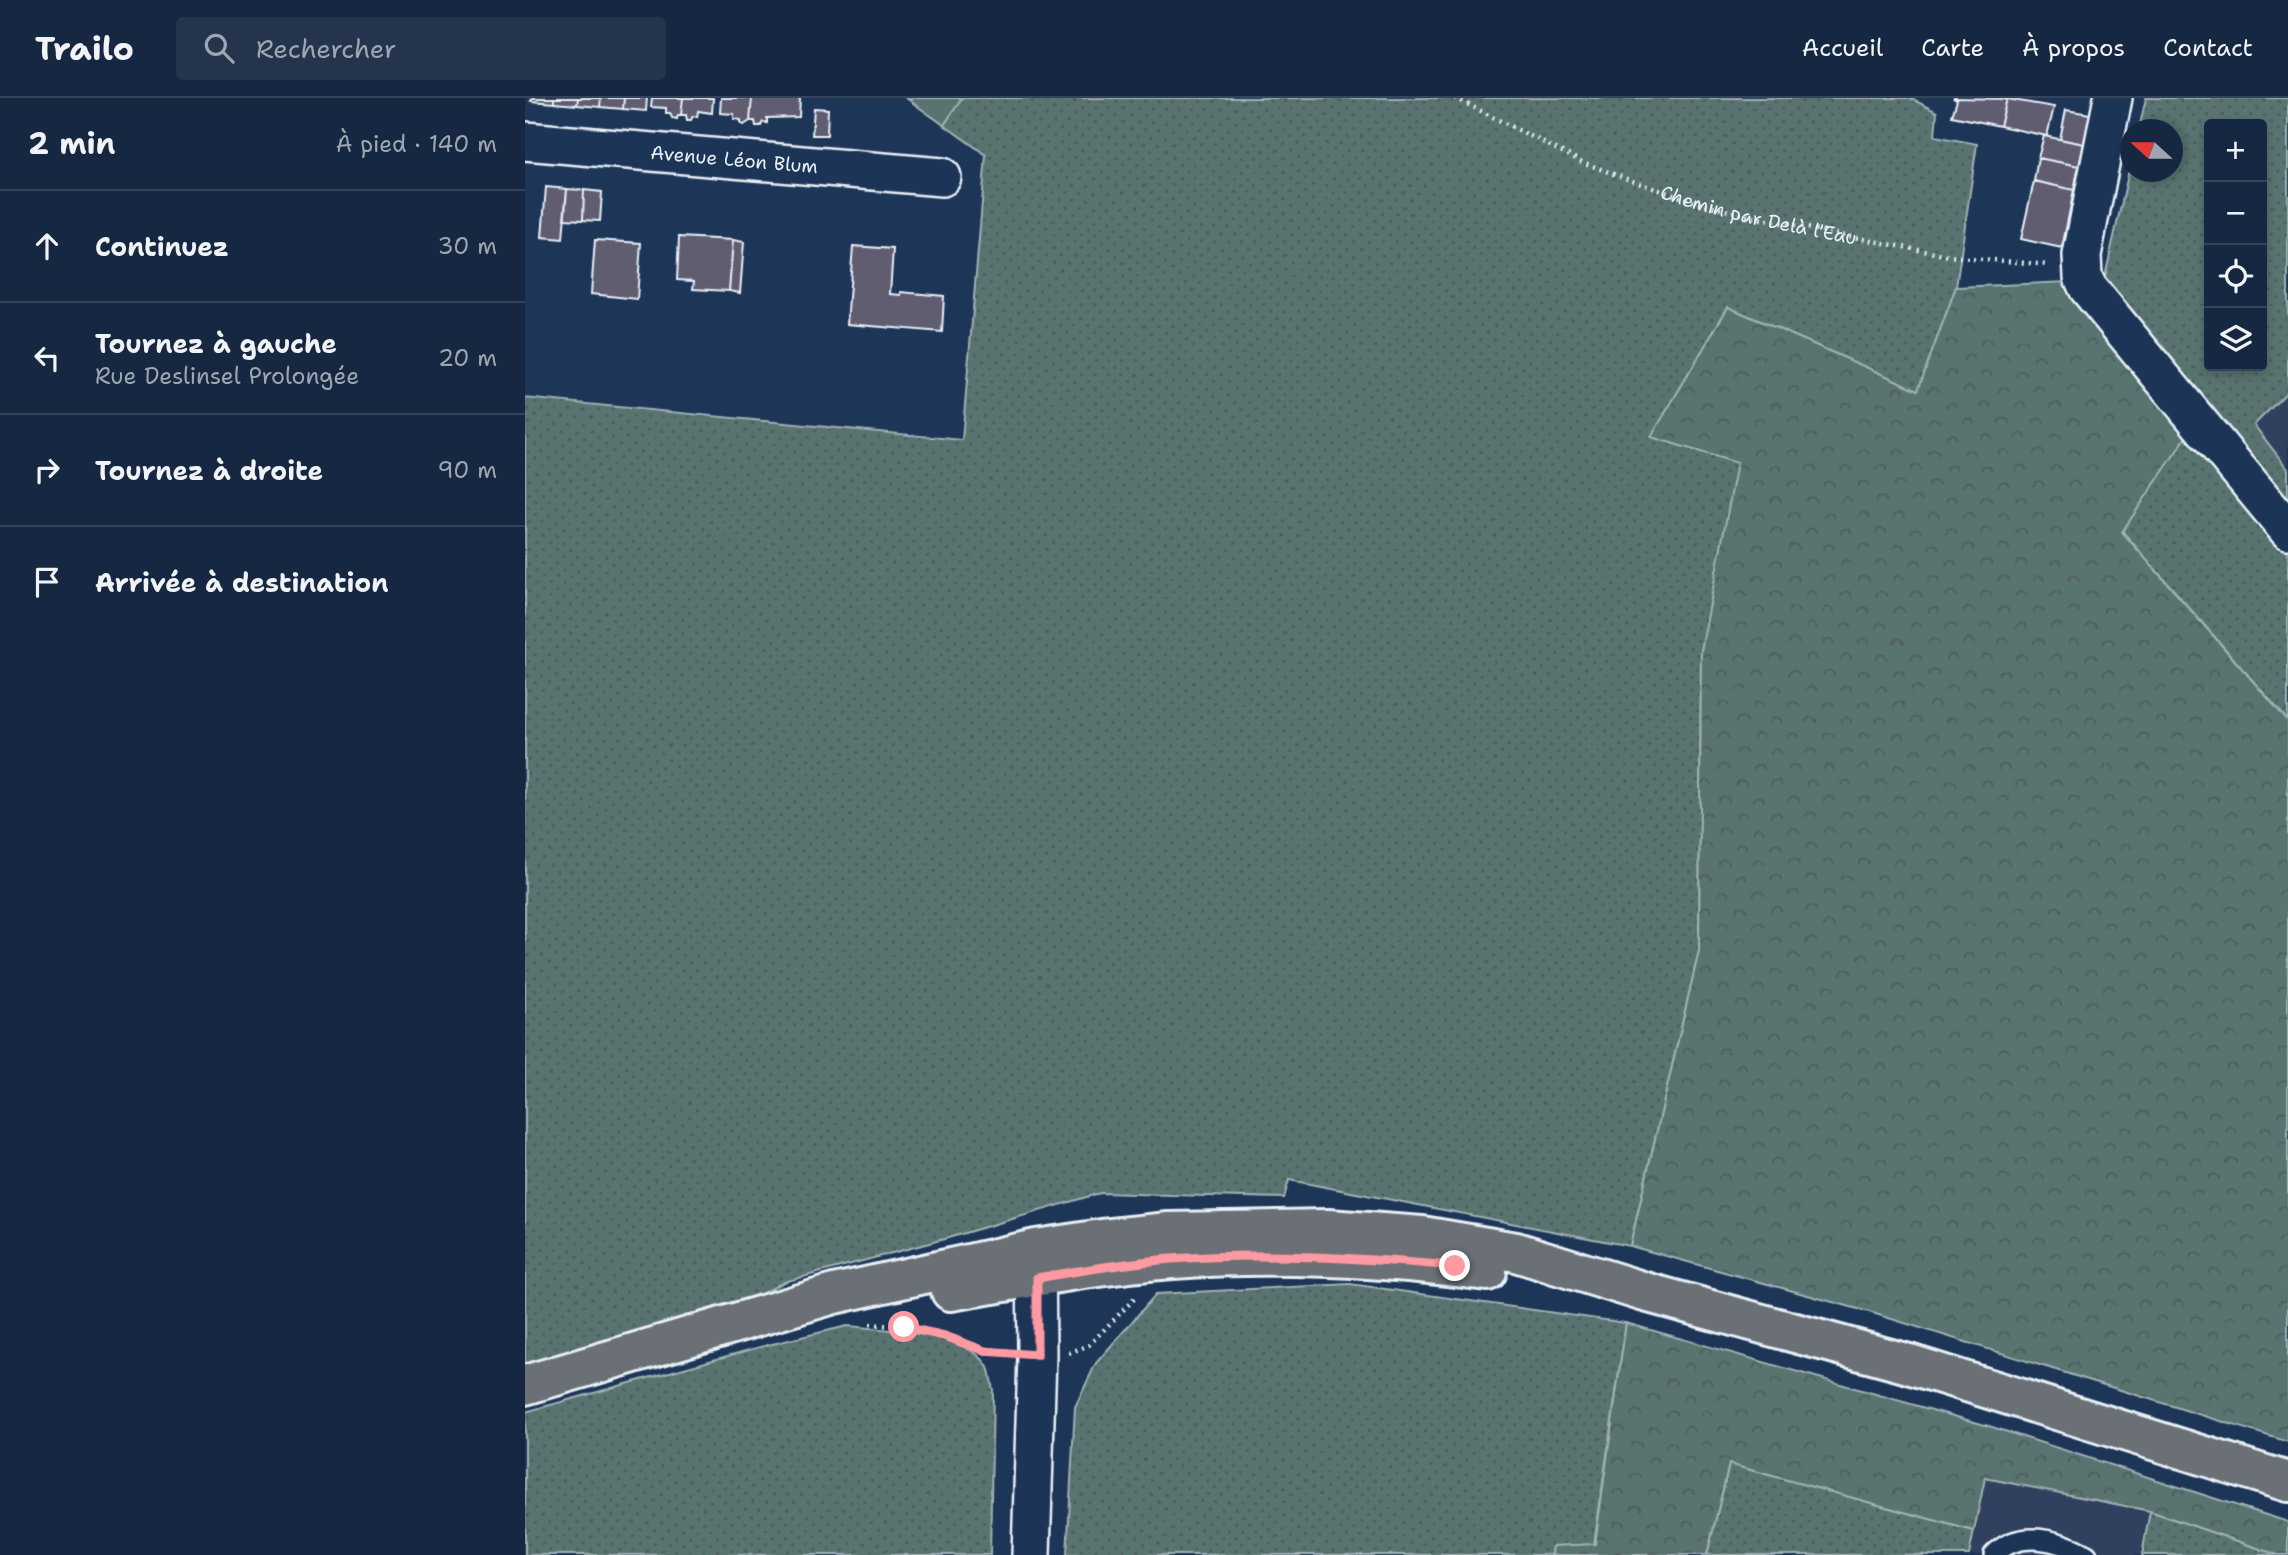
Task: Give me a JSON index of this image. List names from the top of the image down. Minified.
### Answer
{"streets":{"street":["Avenue Léon Blum"],"path":["Chemin par Delà l'Eau"]},"north":"left","page":{"header":"Trailo","search":"Rechercher","nav":["Accueil","Carte","À propos","Contact"],"heading":["2 min","À pied · 140 m"],"map_buttons":["+","−"],"list":[["Continuez","30 m"],["Tournez à gauche","Rue Deslinsel Prolongée","20 m"],["Tournez à droite","90 m"],"Arrivée à destination"]}}
